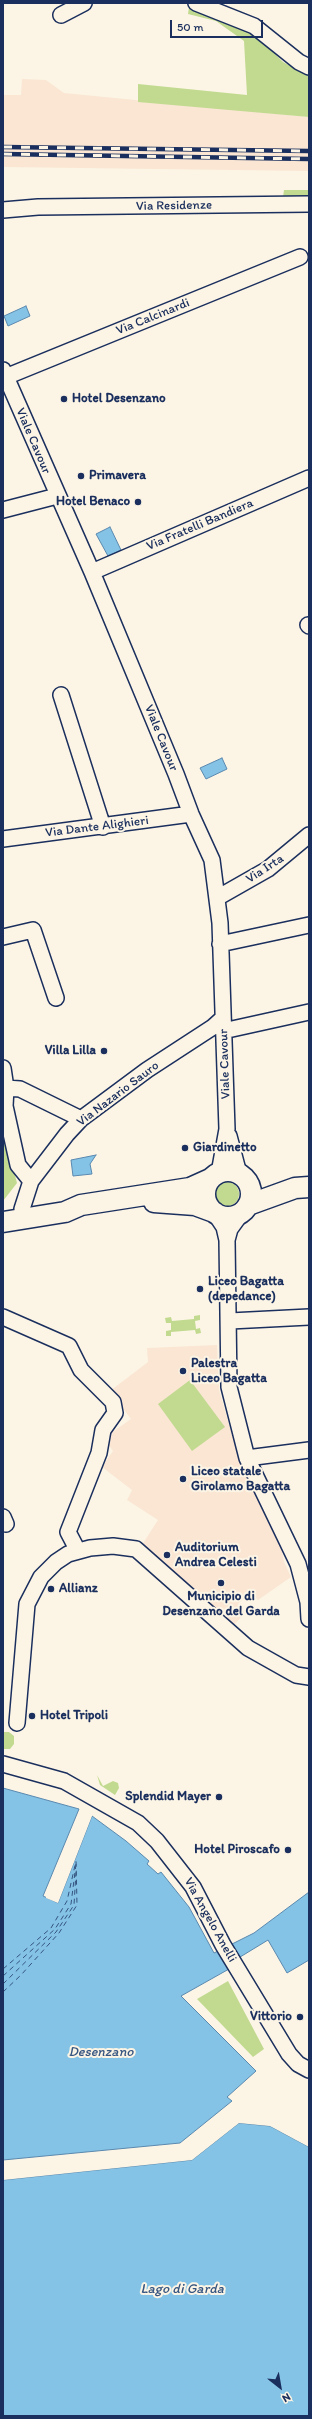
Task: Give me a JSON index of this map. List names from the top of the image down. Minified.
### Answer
{"streets":{"street":["Via Residenze","Via Calcinardi","Viale Cavour","Via Fratelli Bandiera","Via Dante Alighieri","Via Irta","Via Nazario Sauro","Via Angelo Anelli"]},"crossings":[["Via Calcinardi","Viale Cavour"],["Viale Cavour","Via Fratelli Bandiera"],["Viale Cavour","Via Dante Alighieri"],["Viale Cavour","Via Irta"],["Viale Cavour","Via Nazario Sauro"]],"water":["Desenzano","Lago di Garda"],"places":["Hotel Desenzano","Primavera","Hotel Benaco","Villa Lilla","Giardinetto","Liceo Bagatta (depedance)","Palestra Liceo Bagatta","Liceo statale Girolamo Bagatta","Auditorium Andrea Celesti","Municipio di Desenzano del Garda","Allianz","Hotel Tripoli","Splendid Mayer","Hotel Piroscafo","Vittorio"],"scale_bar":"50 m","north":"bottom right"}
